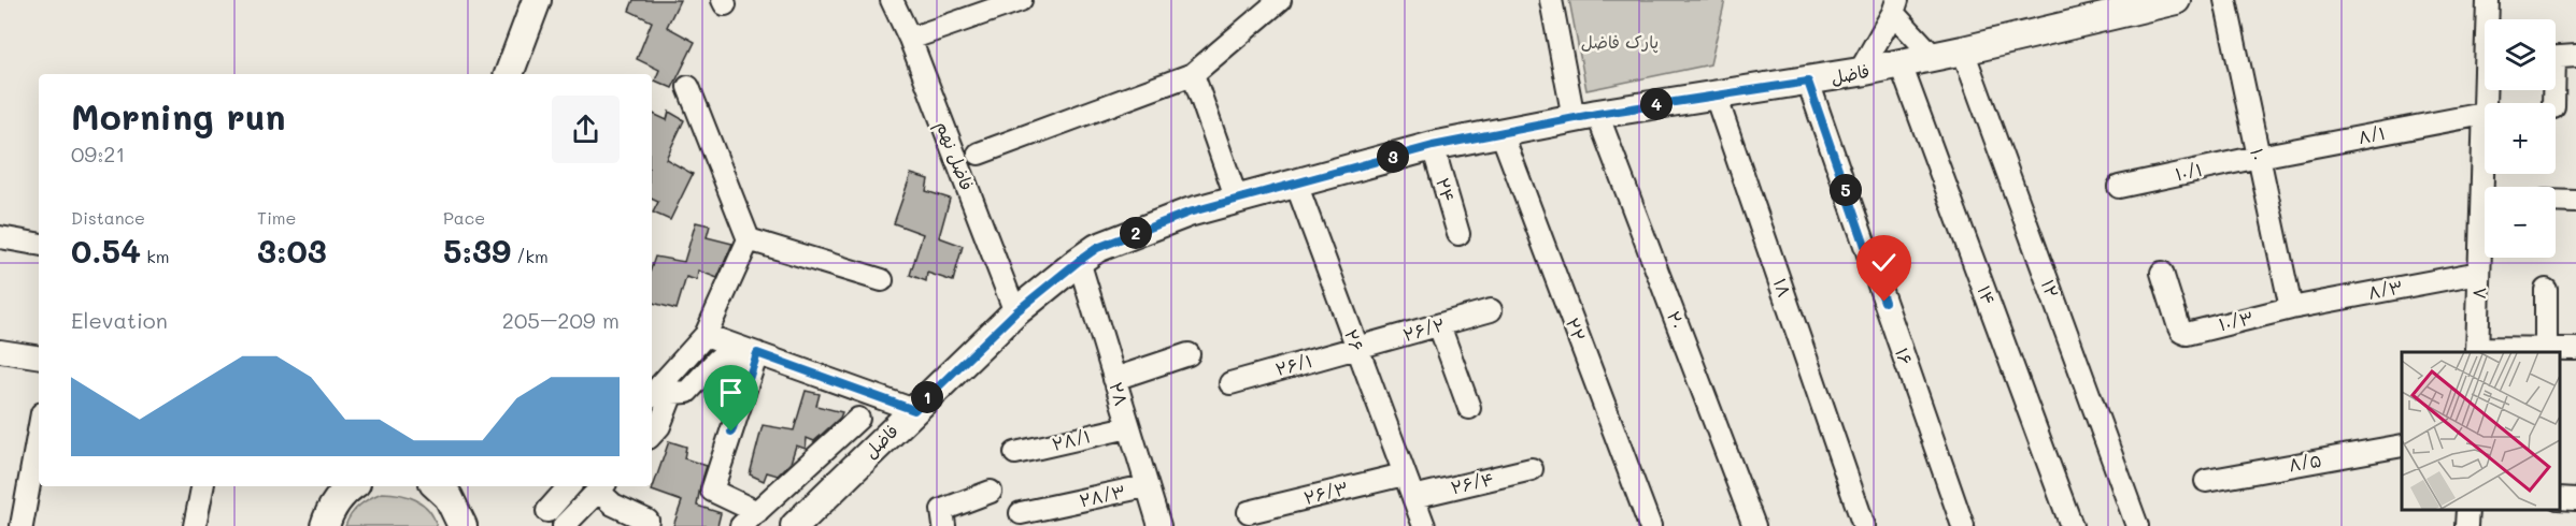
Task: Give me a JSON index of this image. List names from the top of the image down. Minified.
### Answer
{"streets":{"main road":["فاضل"],"street":["۸/۱","۱۰","فاضل نهم","۱۰/۱","۲۴","۱۸","۱۲","۸/۳","۸","۱۴","۲۰","۱۰/۳","۲۶/۲","۲۲","۲۶","۱۶","۲۶/۱","۲۸","۲۸/۱","۸/۵","۲۶/۴","۲۶/۳","۲۸/۳"]},"crossings":[["فاضل","فاضل نهم"],["فاضل","۲۴"],["فاضل","۱۸"],["فاضل","۱۲"],["فاضل","۱۴"],["فاضل","۲۰"],["فاضل","۲۲"],["فاضل","۲۶"],["فاضل","۱۶"],["فاضل","۲۸"],["۸/۱","۱۰"],["۸/۱","۱۰/۱"],["۸/۱","۸"],["۱۰","۱۰/۱"],["۱۰","۸/۳"],["۱۰","۱۰/۳"],["۸/۳","۸"],["۸/۳","۱۰/۳"],["۲۶/۲","۲۶"],["۲۶/۲","۲۶/۱"],["۲۶","۲۶/۱"],["۲۶","۲۶/۴"],["۲۶","۲۶/۳"],["۲۸","۲۸/۱"],["۲۸","۲۸/۳"]],"parks":["پارک فاضل"],"page":{"map_buttons":["+","−"],"heading":["Morning run","09:21"],"pins":["4","3","5","2","1"],"stats":[["Distance","0.54 km"],["Time","3:03"],["Pace","5:39 /km"]],"chart":["Elevation","205–209 m"]}}
